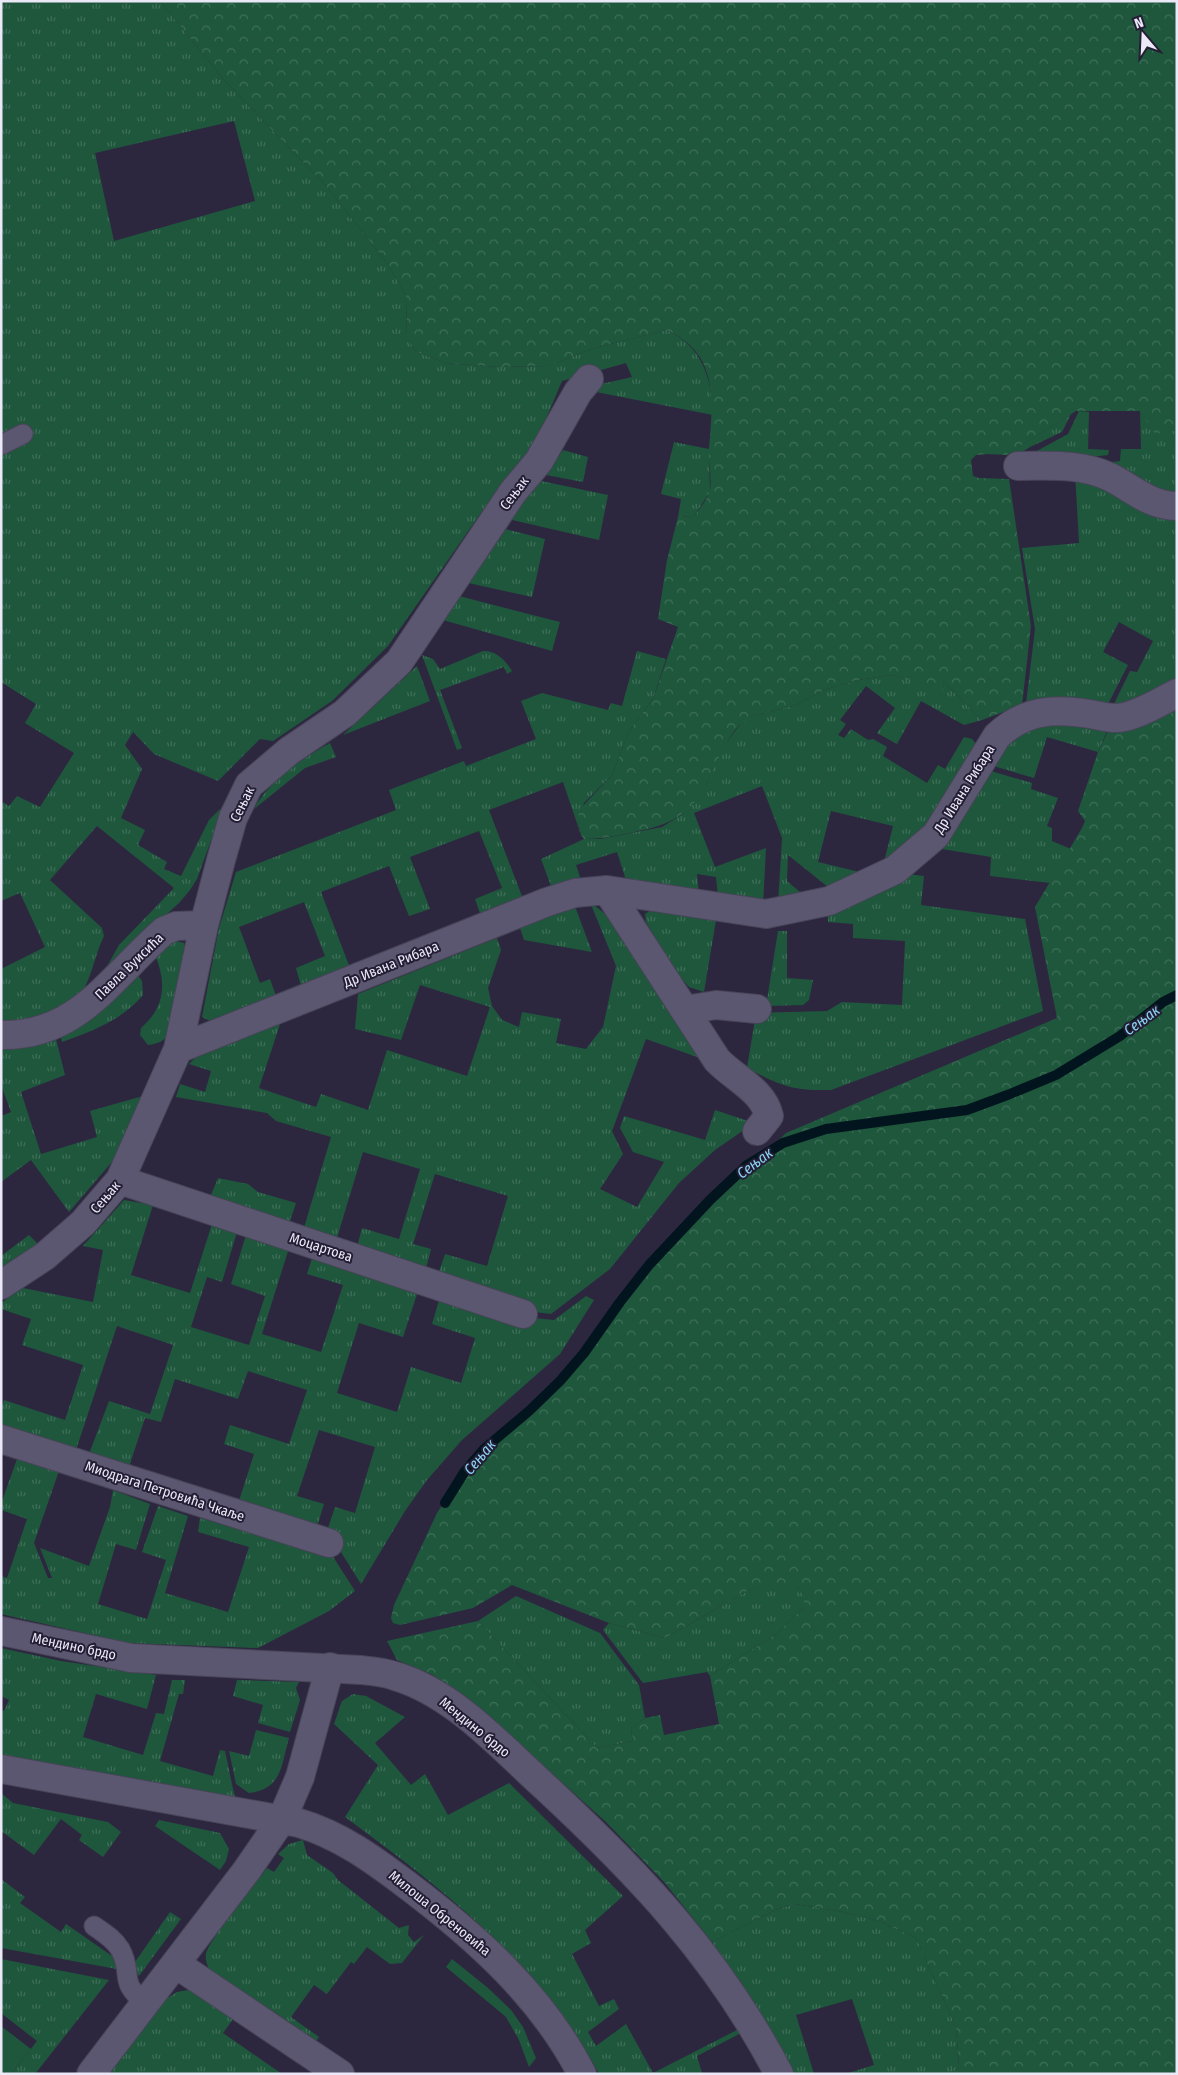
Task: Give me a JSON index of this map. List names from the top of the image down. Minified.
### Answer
{"streets":{"street":["Сењак","Др Ивана Рибара","Павла Вуисића","Моцартова","Миодрага Петровића Чкаље","Мендино брдо","Милоша Обреновића"]},"crossings":[["Сењак","Др Ивана Рибара"],["Сењак","Павла Вуисића"],["Сењак","Моцартова"]],"water":["Сењак"],"north":"top"}
